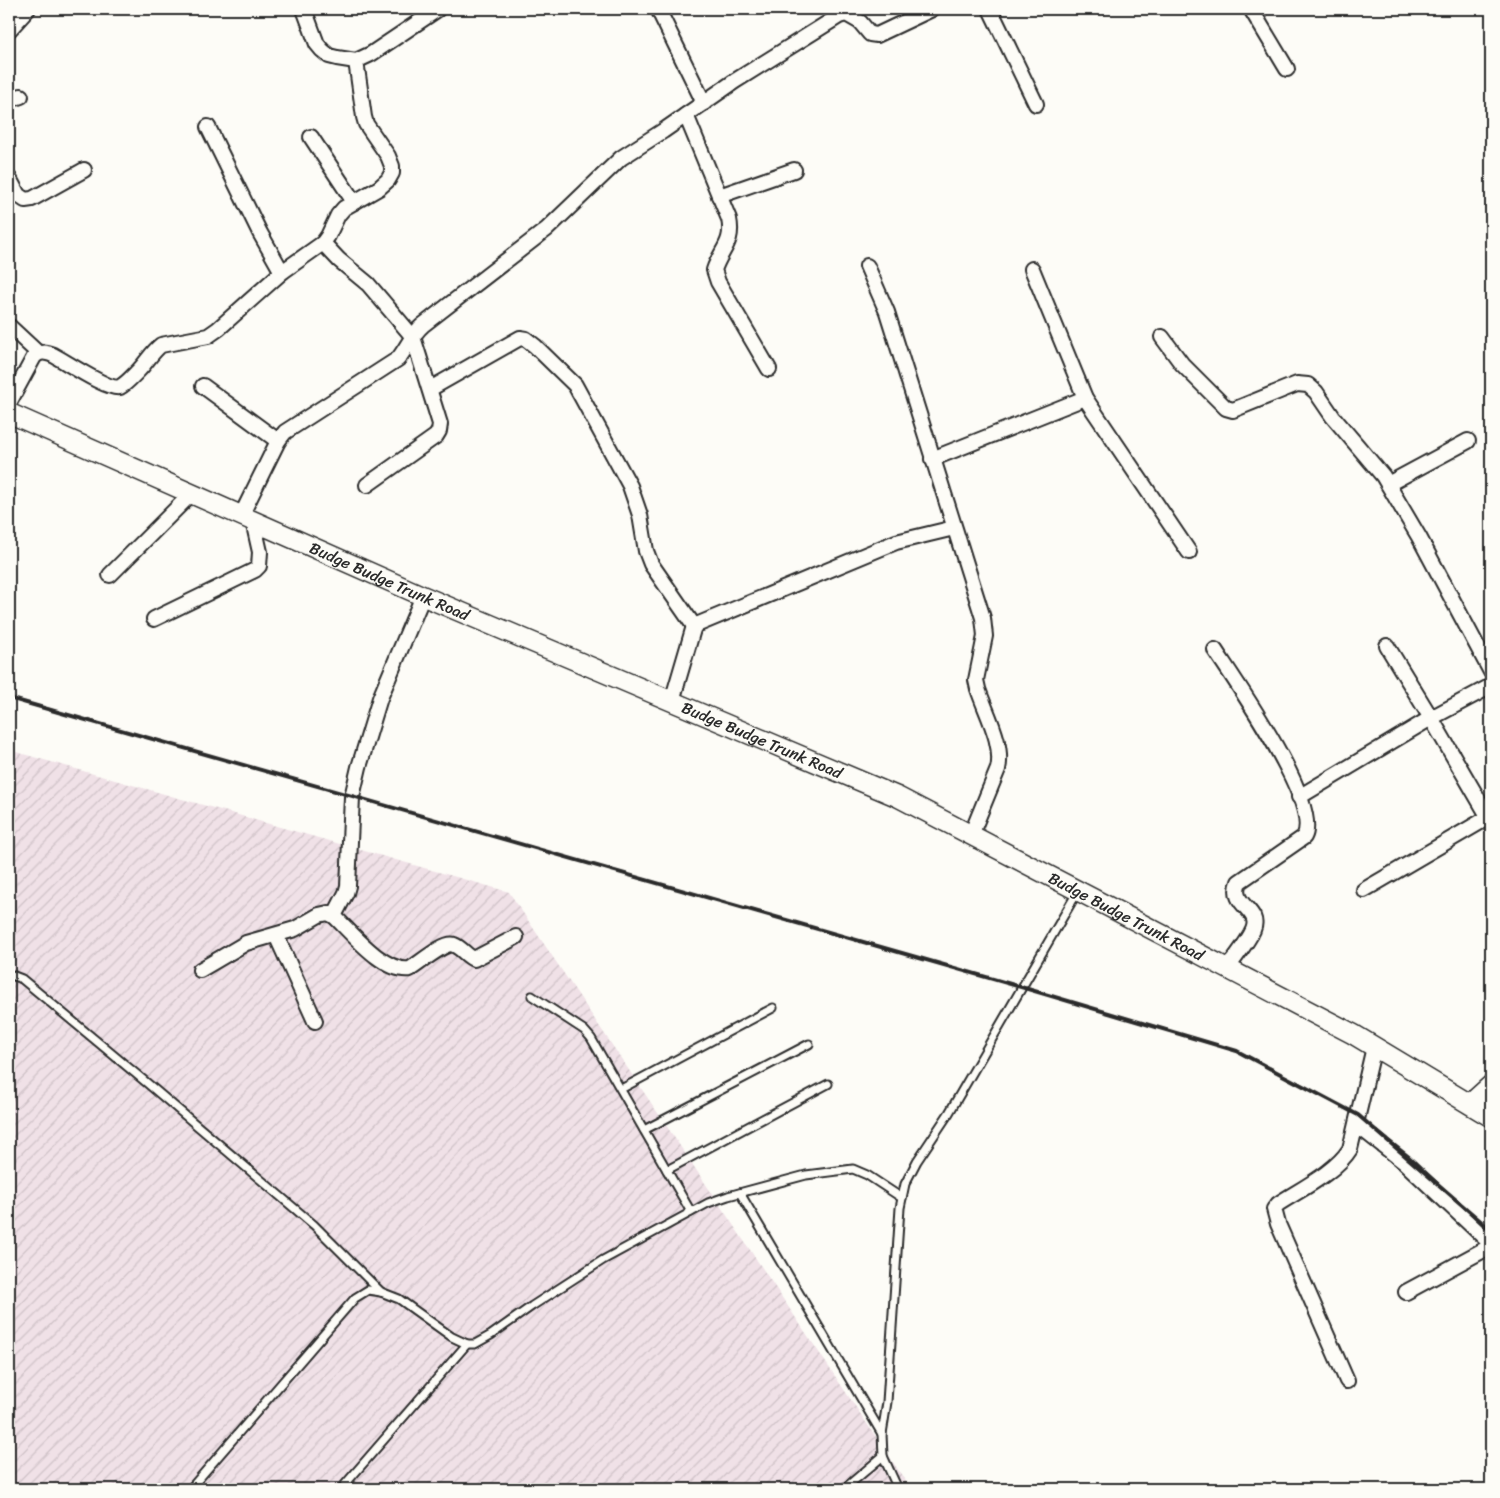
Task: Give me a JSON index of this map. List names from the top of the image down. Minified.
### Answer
{"streets":{"main road":["Budge Budge Trunk Road"]}}
